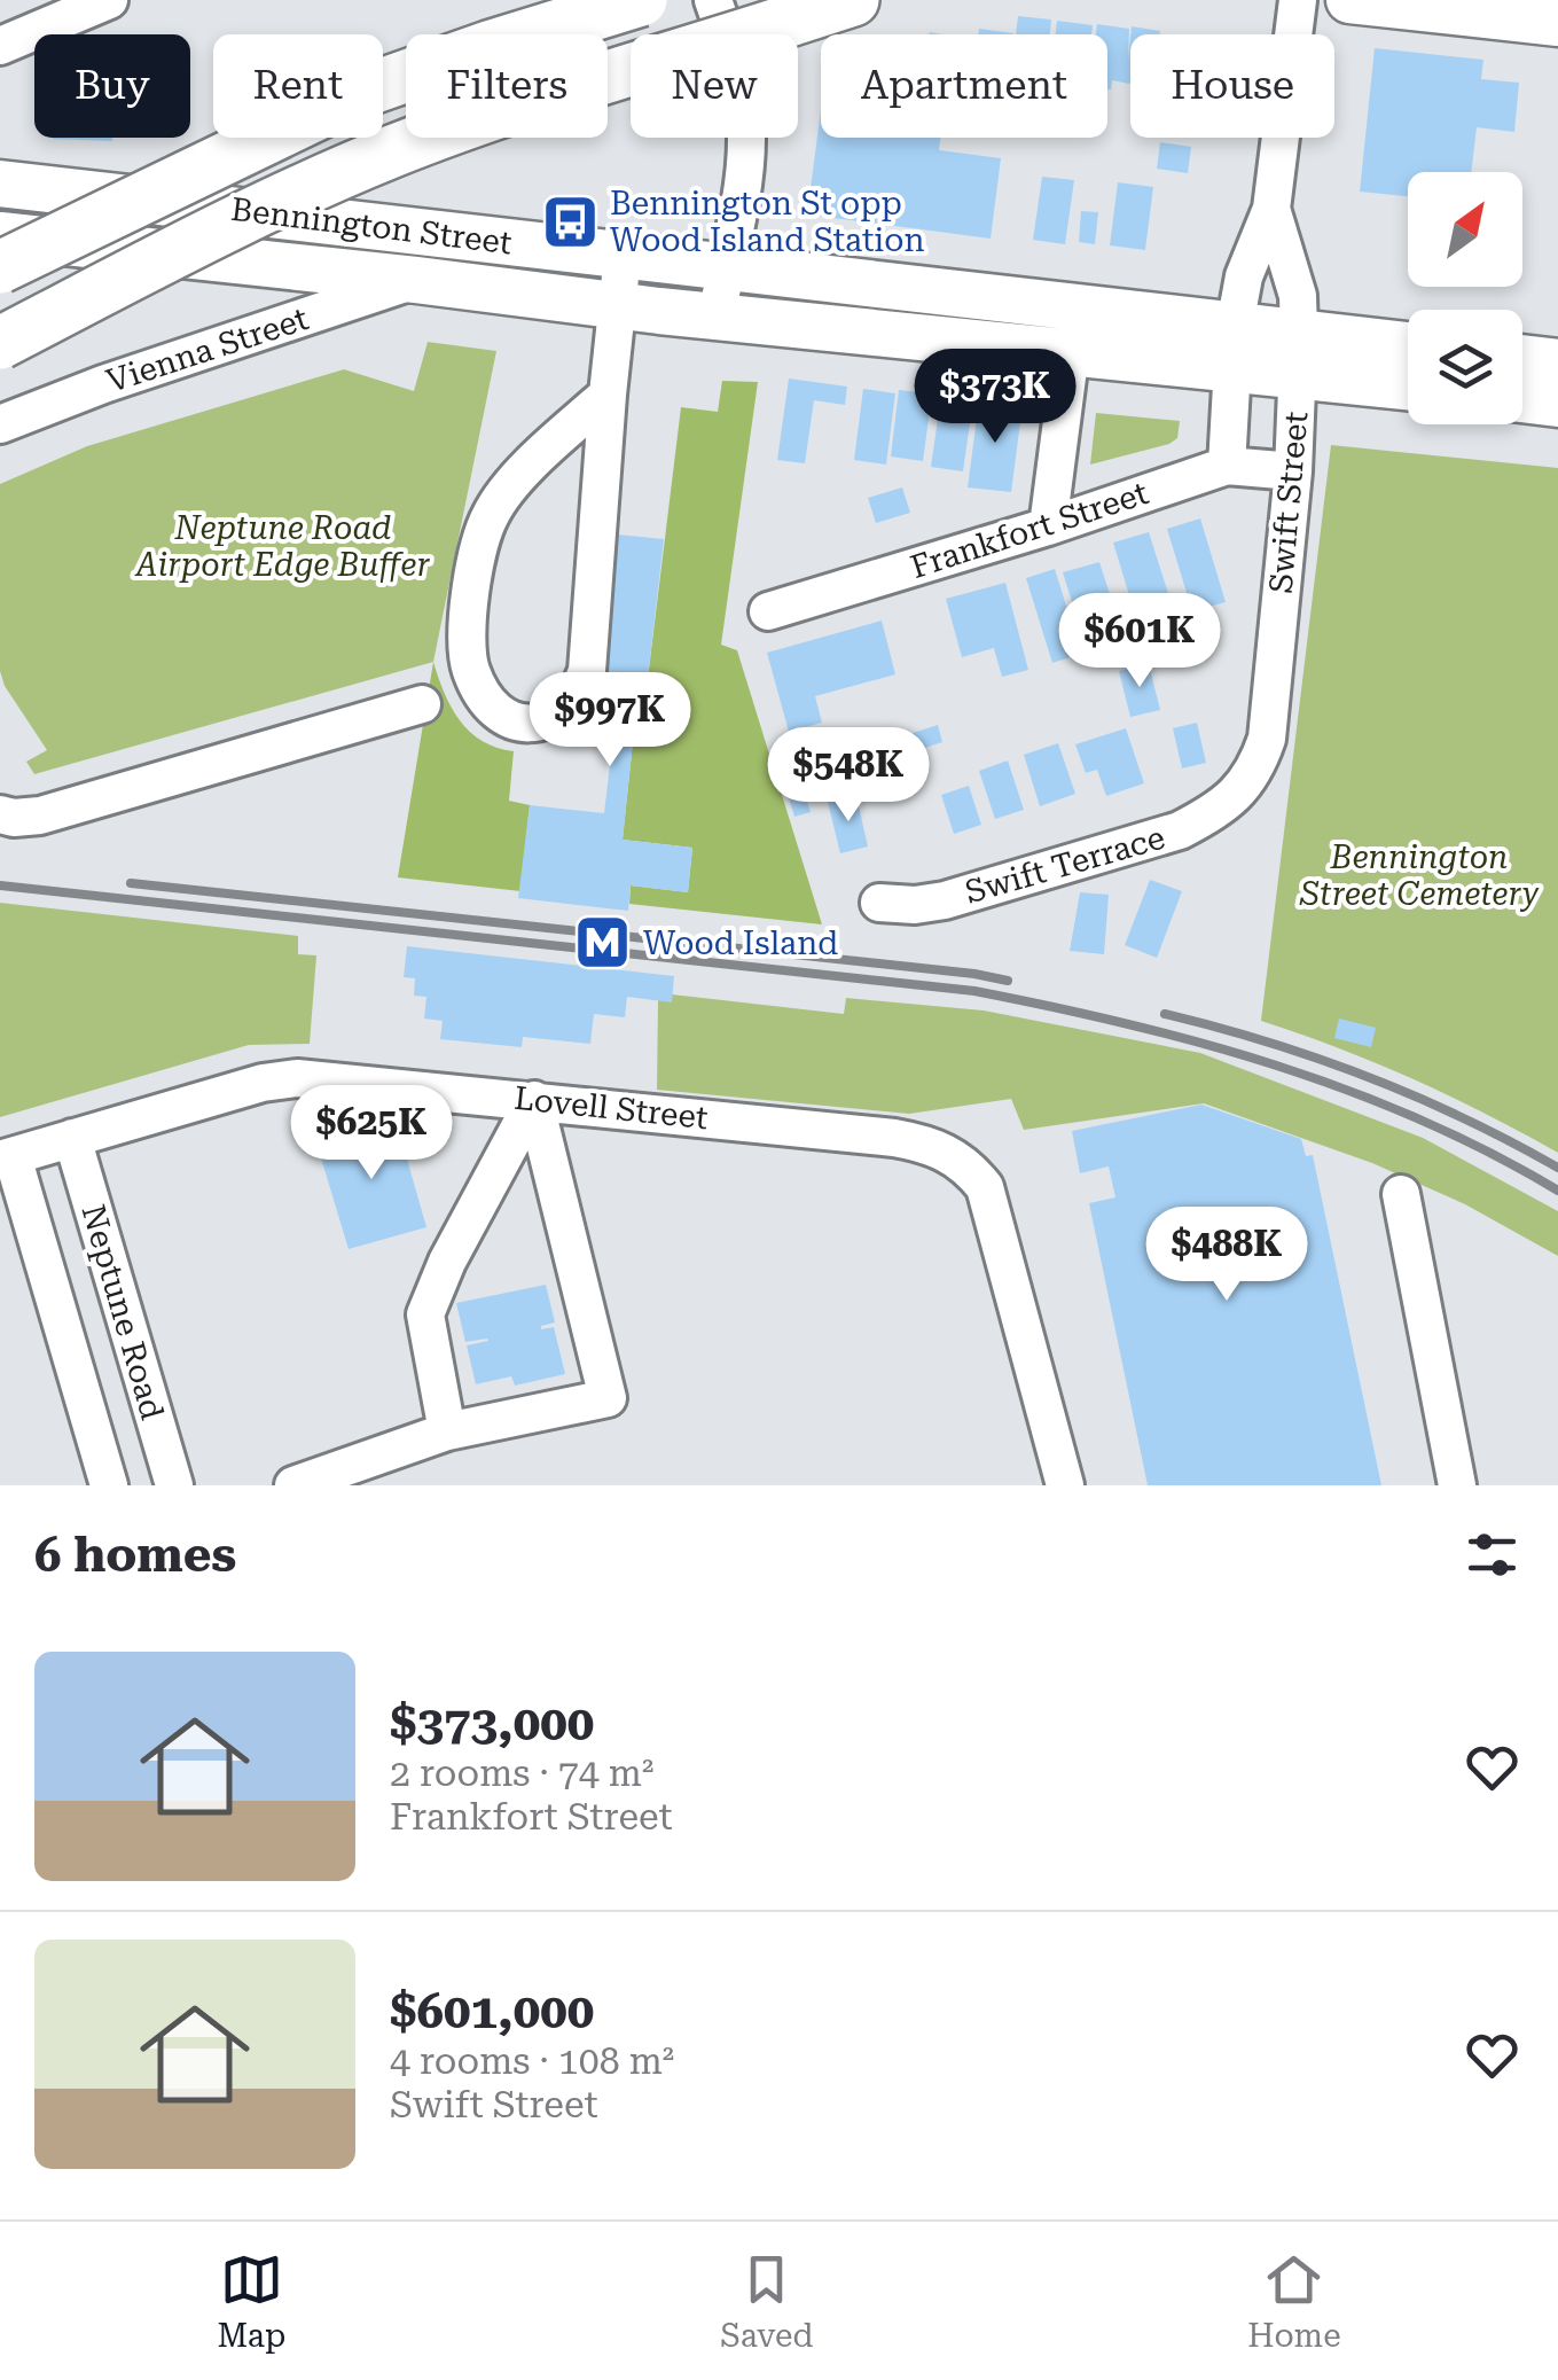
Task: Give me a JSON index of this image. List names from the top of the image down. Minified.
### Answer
{"streets":{"main road":["Bennington Street"],"street":["Vienna Street","Swift Street","Frankfort Street","Swift Terrace","Lovell Street","Neptune Road"]},"crossings":[["Bennington Street","Vienna Street"],["Bennington Street","Swift Street"],["Swift Street","Frankfort Street"],["Swift Street","Swift Terrace"],["Lovell Street","Neptune Road"]],"parks":["Neptune Road Airport Edge Buffer","Bennington Street Cemetery"],"places":{"bus stop":["Bennington St opp Wood Island Station"],"metro station":["Wood Island"]},"north":"top right","page":{"chip":["Buy","Rent","Filters","New","Apartment","House"],"price":["$373K","$601K","$997K","$548K","$625K","$488K"],"heading":"6 homes","list":[{"name":"$373,000","note":"2 rooms · 74 m² · Frankfort Street"},{"name":"$601,000","note":"4 rooms · 108 m² · Swift Street"}],"tabs":["Map","Saved","Home"]}}
